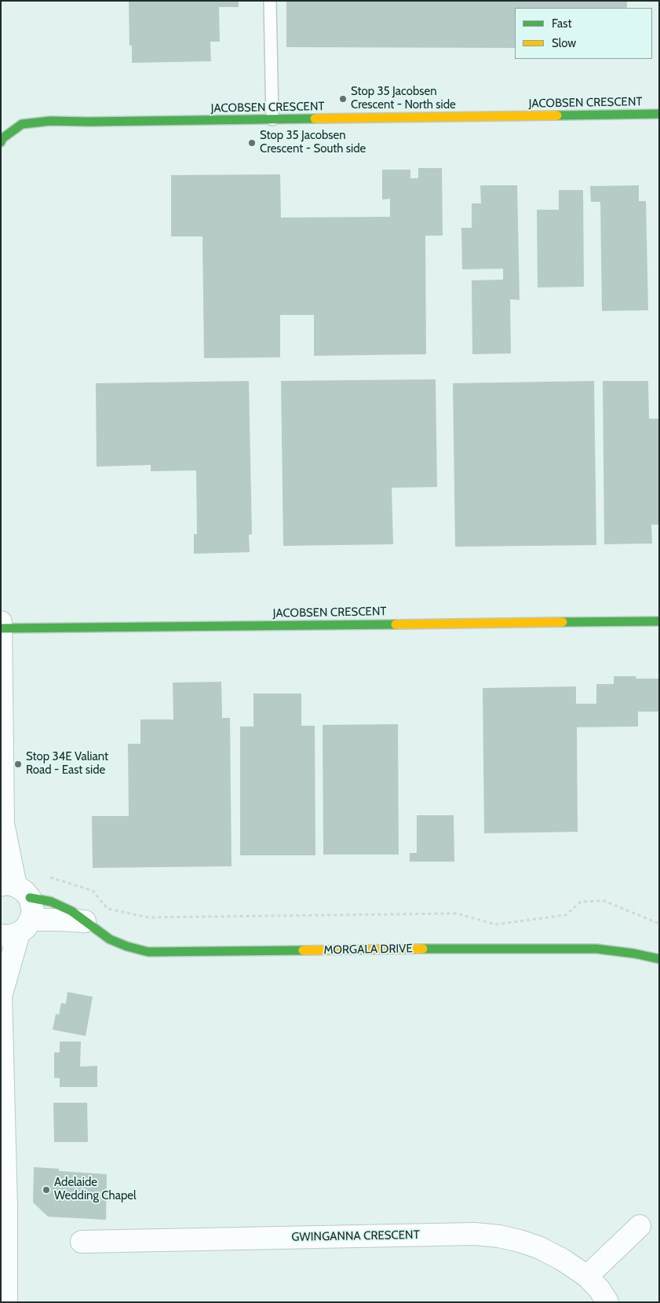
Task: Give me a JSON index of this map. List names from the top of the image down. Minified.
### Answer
{"streets":{"street":["JACOBSEN CRESCENT","MORGALA DRIVE","GWINGANNA CRESCENT"]},"places":["Stop 35 Jacobsen Crescent - North side","Stop 35 Jacobsen Crescent - South side","Stop 34E Valiant Road - East side","Adelaide Wedding Chapel"],"legend":["Fast","Slow"]}
